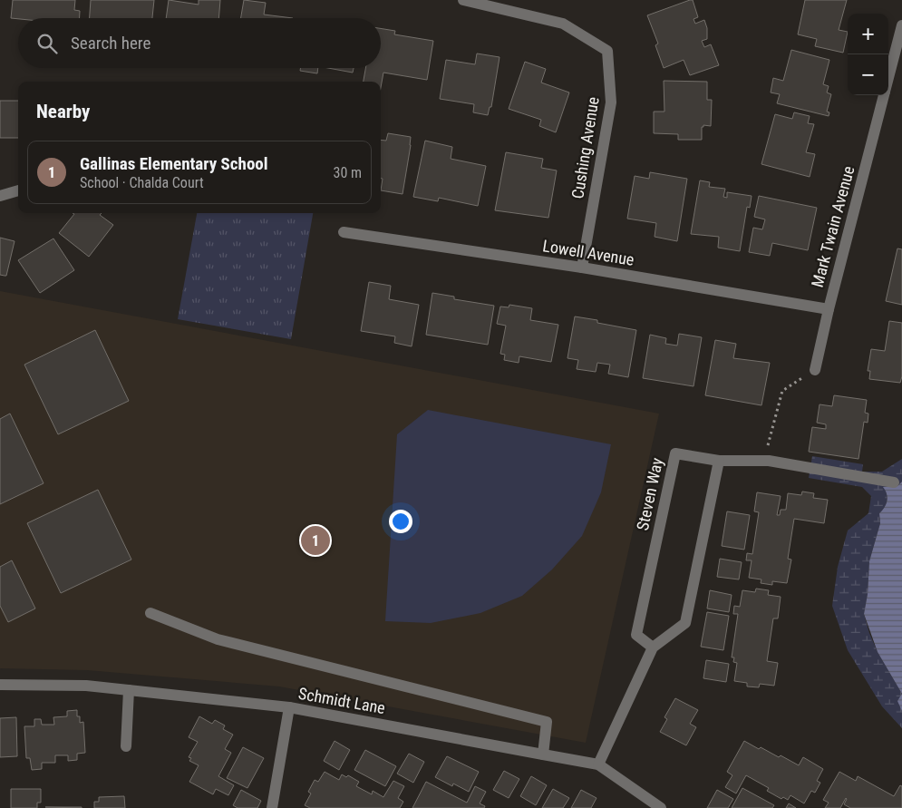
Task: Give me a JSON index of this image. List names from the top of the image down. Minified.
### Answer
{"streets":{"street":["Cushing Avenue","Mark Twain Avenue","Lowell Avenue","Steven Way","Schmidt Lane"]},"crossings":[["Cushing Avenue","Lowell Avenue"],["Mark Twain Avenue","Lowell Avenue"]],"page":{"map_buttons":["+","−"],"search":"Search here","heading":"Nearby","list":[{"mark":"1","name":"Gallinas Elementary School","note":"School · Chalda Court","value":"30 m"}],"pins":"1"}}
